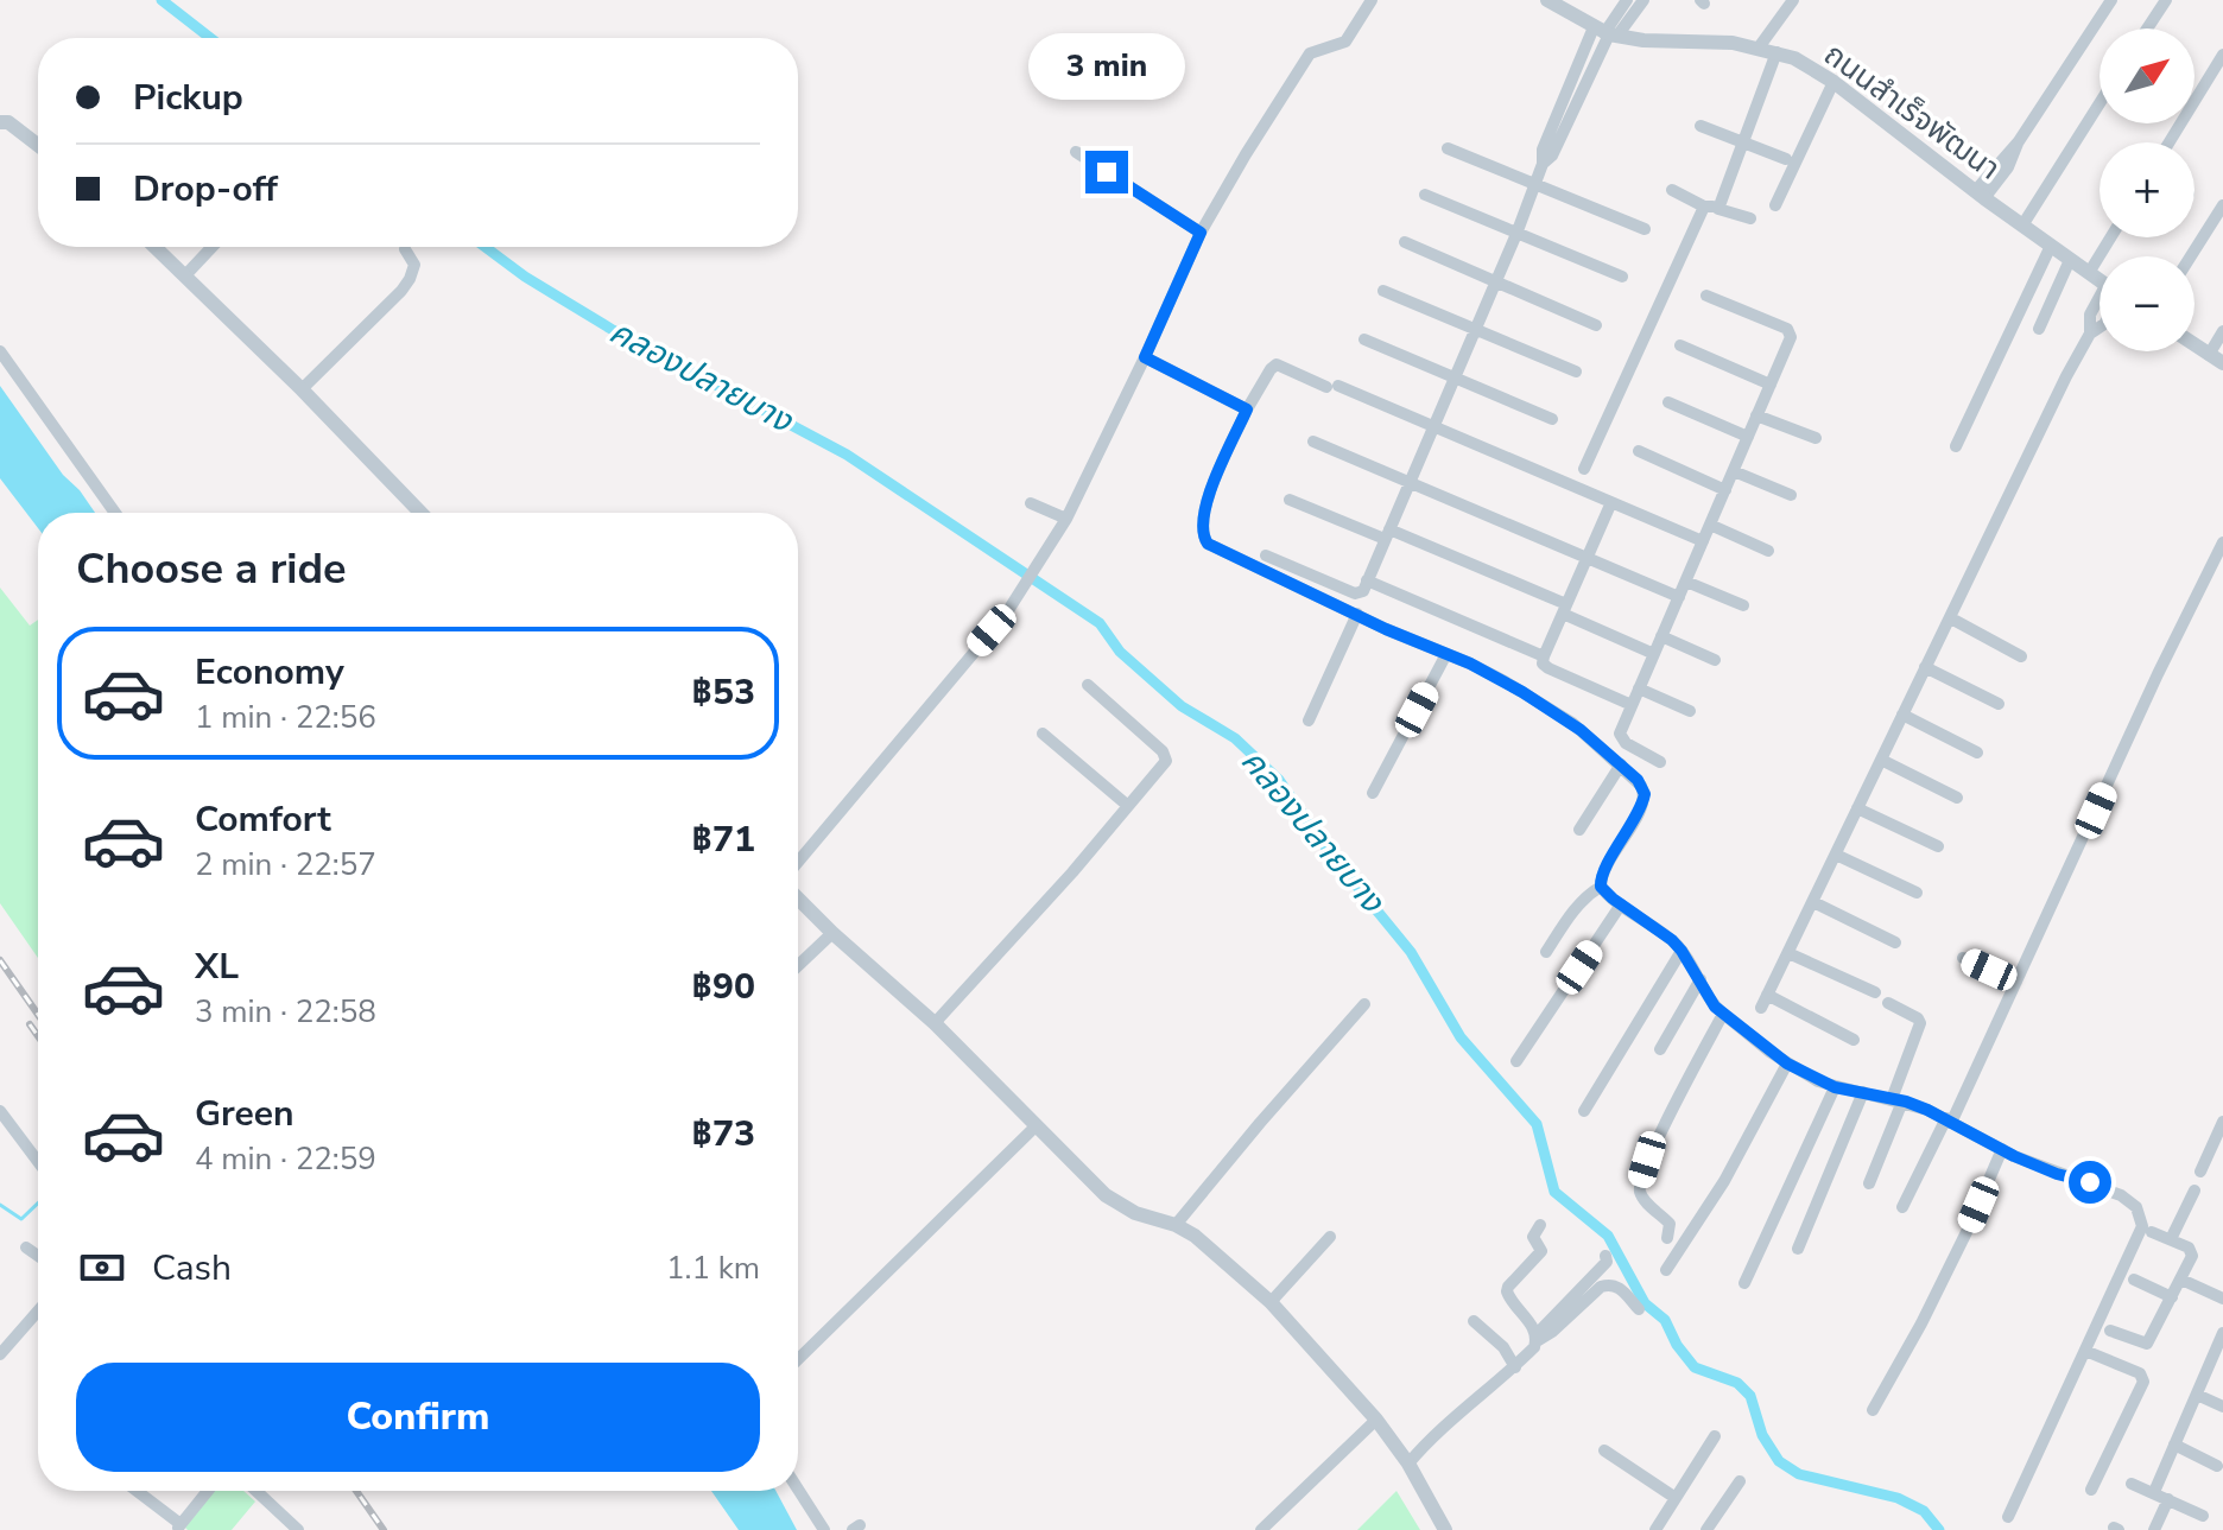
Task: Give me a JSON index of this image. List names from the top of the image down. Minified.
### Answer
{"streets":{"street":["ถนนสำเร็จพัฒนา"]},"water":["คลองปลายบาง"],"north":"top right","page":{"map_buttons":["+","−"],"bubble":"3 min","banner":["Pickup","Drop-off"],"heading":"Choose a ride","list":[{"name":"Economy","note":"1 min · 22:56","value":"฿53"},{"name":"Comfort","note":"2 min · 22:57","value":"฿71"},{"name":"XL","note":"3 min · 22:58","value":"฿90"},{"name":"Green","note":"4 min · 22:59","value":"฿73"}],"pay":["Cash","1.1 km"],"buttons":"Confirm"}}
